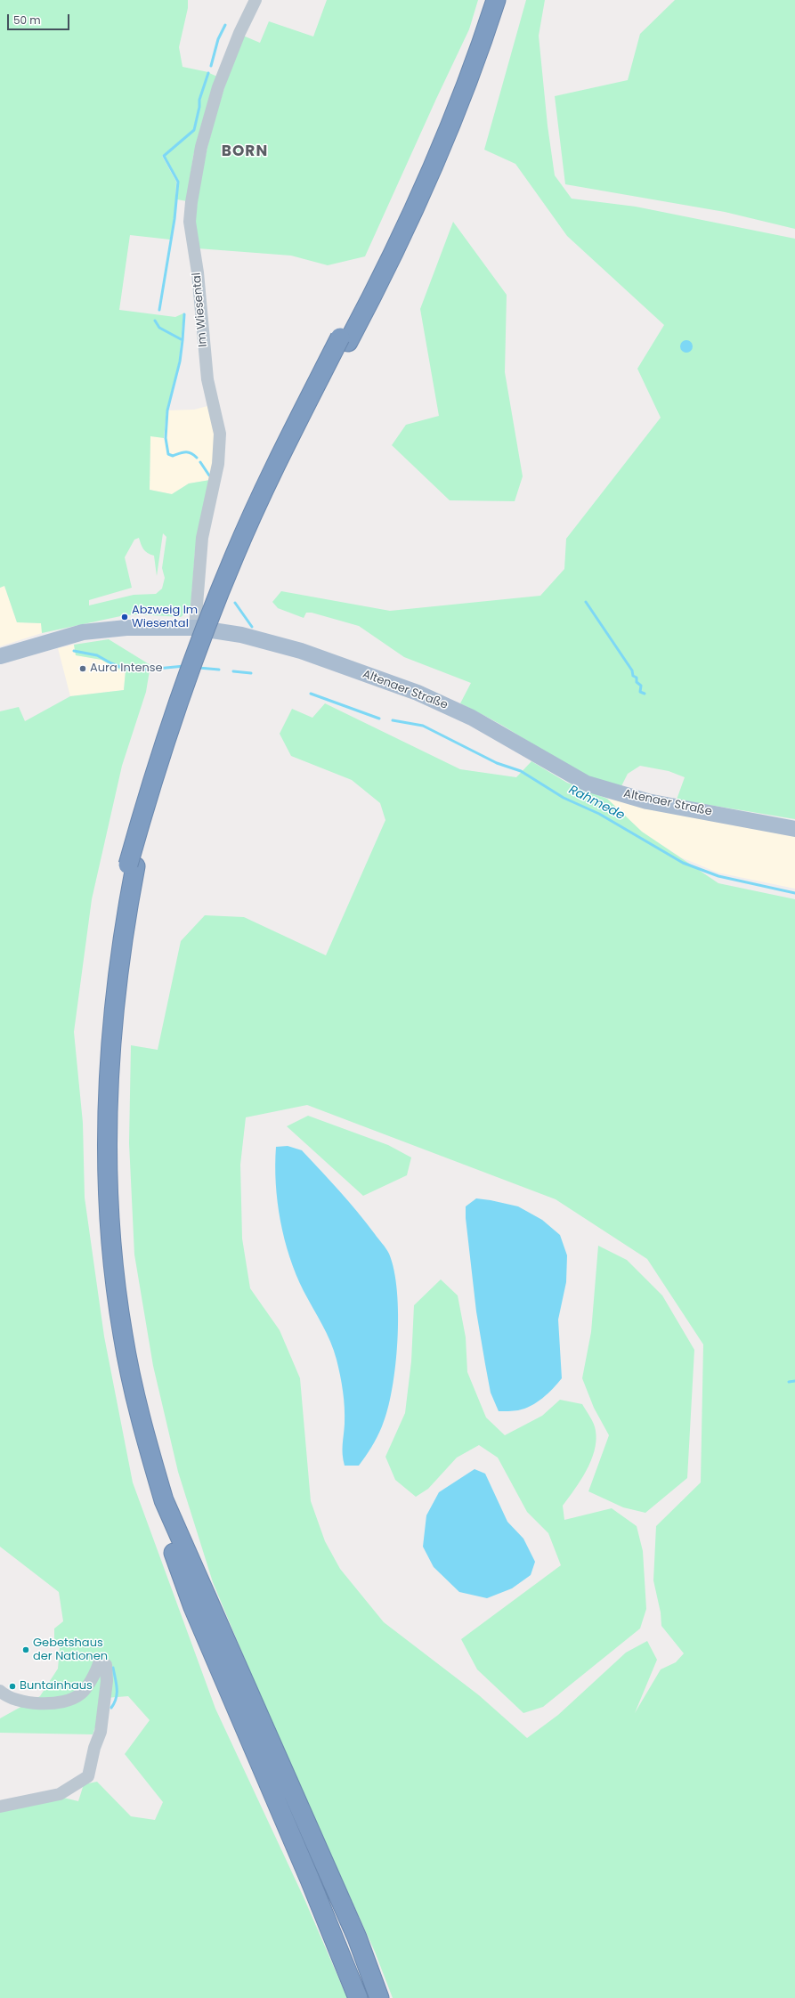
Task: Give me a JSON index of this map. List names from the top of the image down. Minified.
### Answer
{"streets":{"main road":["Altenaer Straße"],"street":["Im Wiesental"]},"crossings":[["Im Wiesental","Altenaer Straße"]],"districts":["BORN"],"water":["Rahmede"],"places":["Abzweig Im Wiesental","Aura Intense","Gebetshaus der Nationen","Buntainhaus"],"scale_bar":"50 m"}
